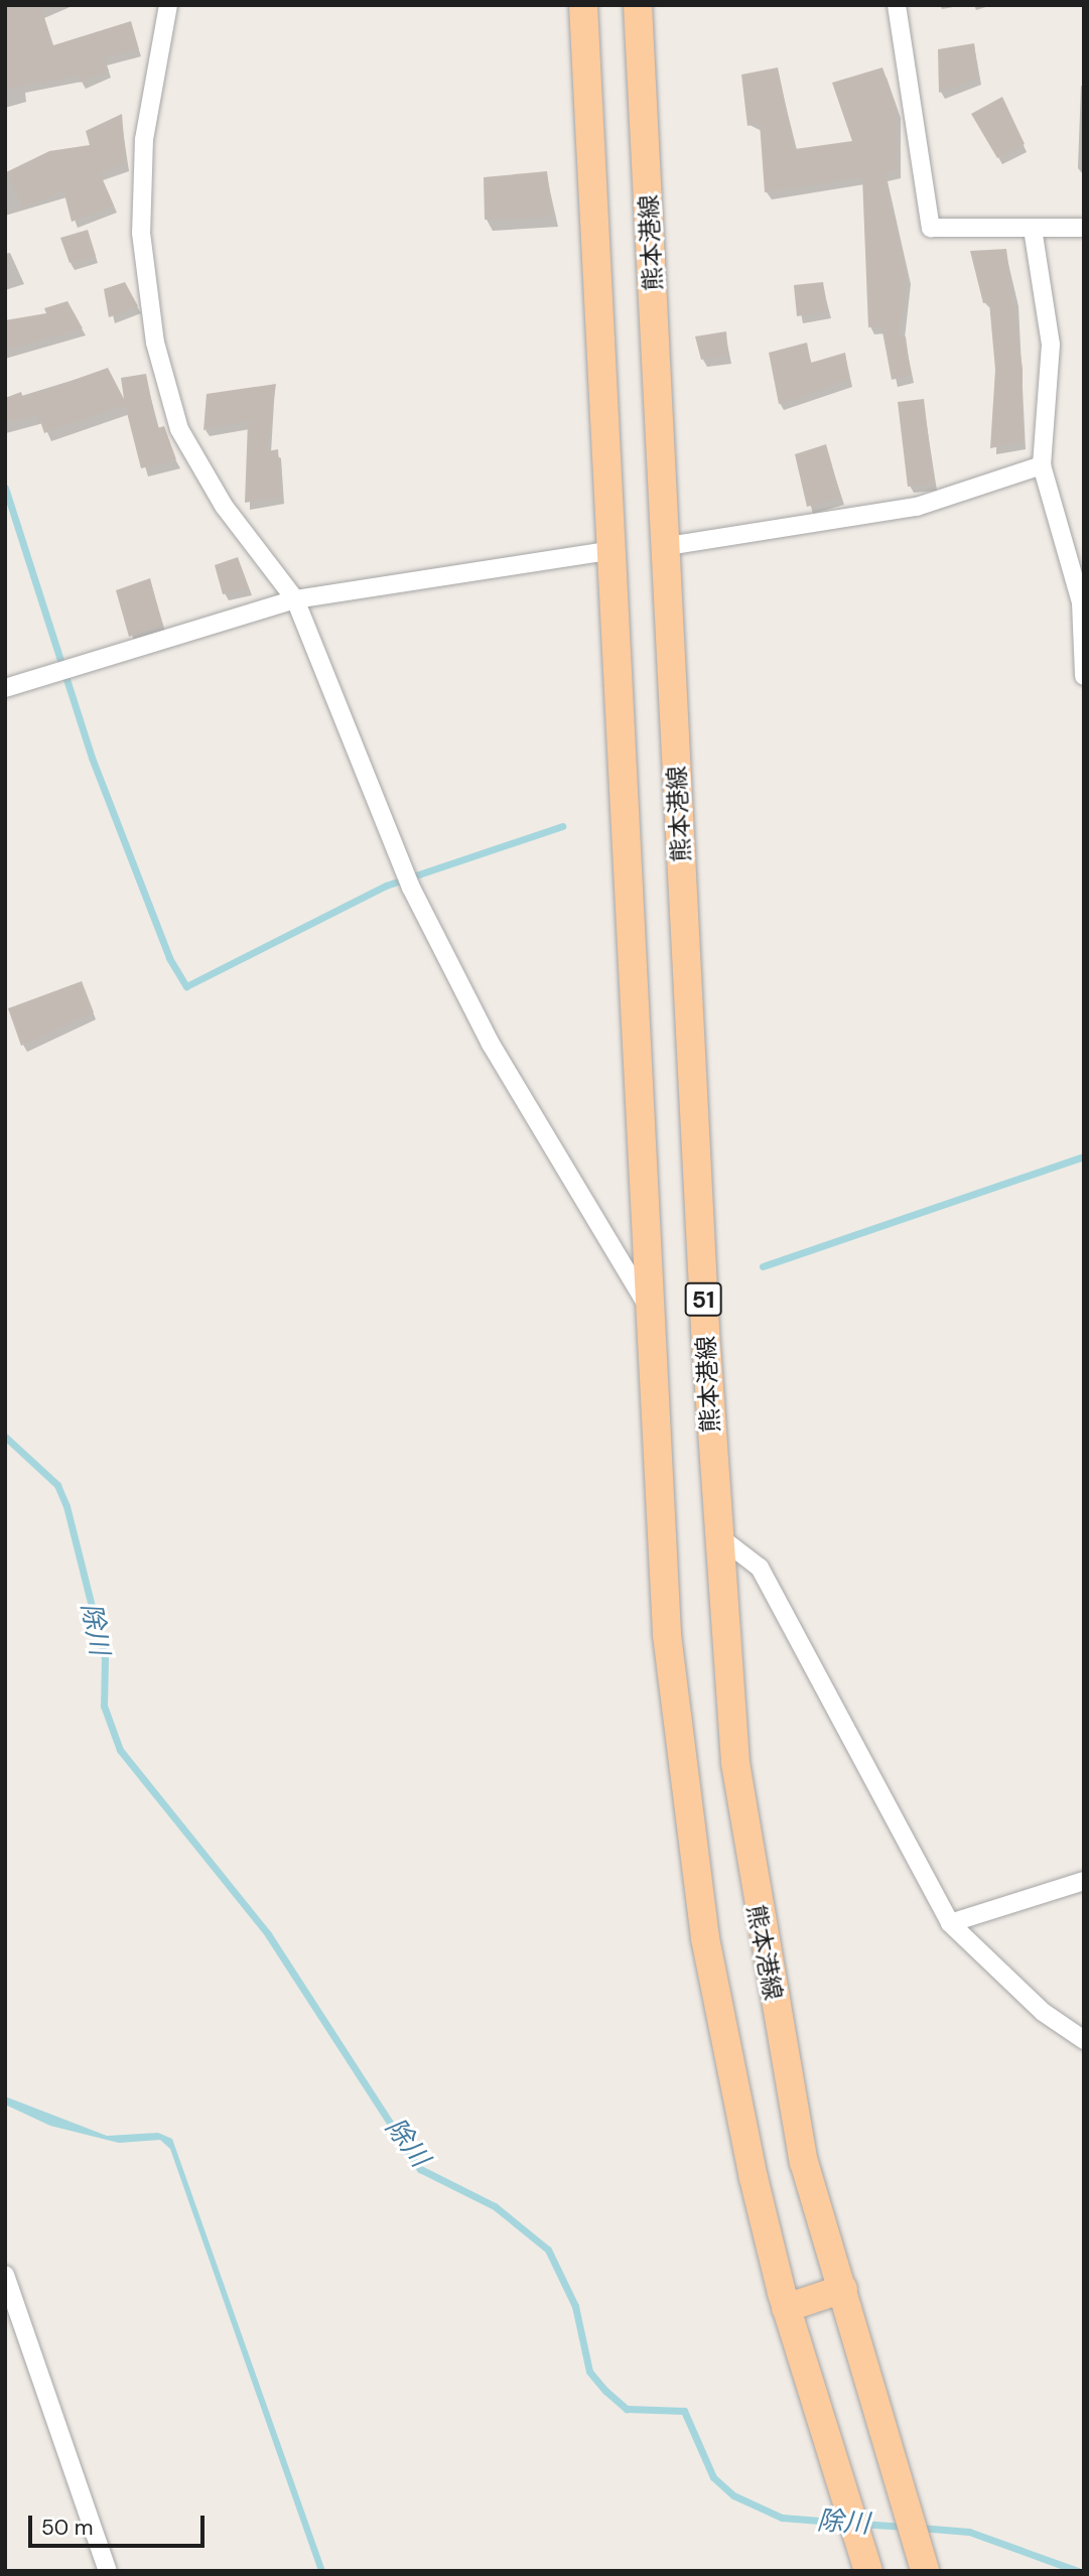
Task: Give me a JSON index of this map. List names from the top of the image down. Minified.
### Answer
{"streets":{"main road":["熊本港線","51"]},"water":["除川"],"scale_bar":"50 m"}
